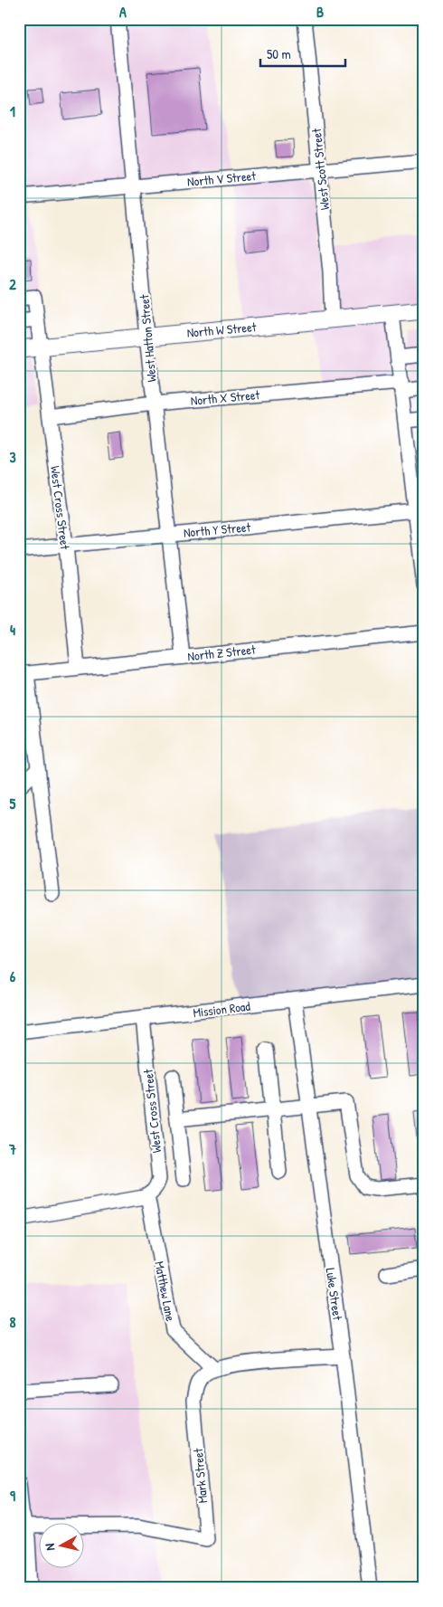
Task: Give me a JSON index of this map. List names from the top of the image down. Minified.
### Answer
{"streets":{"main road":["North W Street"],"street":["West Scott Street","North V Street","West Hatton Street","North X Street","West Cross Street","North Y Street","North Z Street","Mission Road","Matthew Lane","Luke Street","Mark Street"]},"crossings":[["West Scott Street","North V Street"],["West Scott Street","North W Street"],["North V Street","West Hatton Street"],["North W Street","West Hatton Street"],["North W Street","West Cross Street"],["West Hatton Street","North X Street"],["West Hatton Street","North Y Street"],["West Hatton Street","North Z Street"],["North X Street","West Cross Street"],["West Cross Street","North Y Street"],["West Cross Street","North Z Street"],["West Cross Street","Mission Road"],["West Cross Street","Matthew Lane"],["Mission Road","Luke Street"],["Matthew Lane","Mark Street"]],"scale_bar":"50 m","north":"left","grid":{"columns":["A","B"],"rows":["1","2","3","4","5","6","7","8","9"]}}
